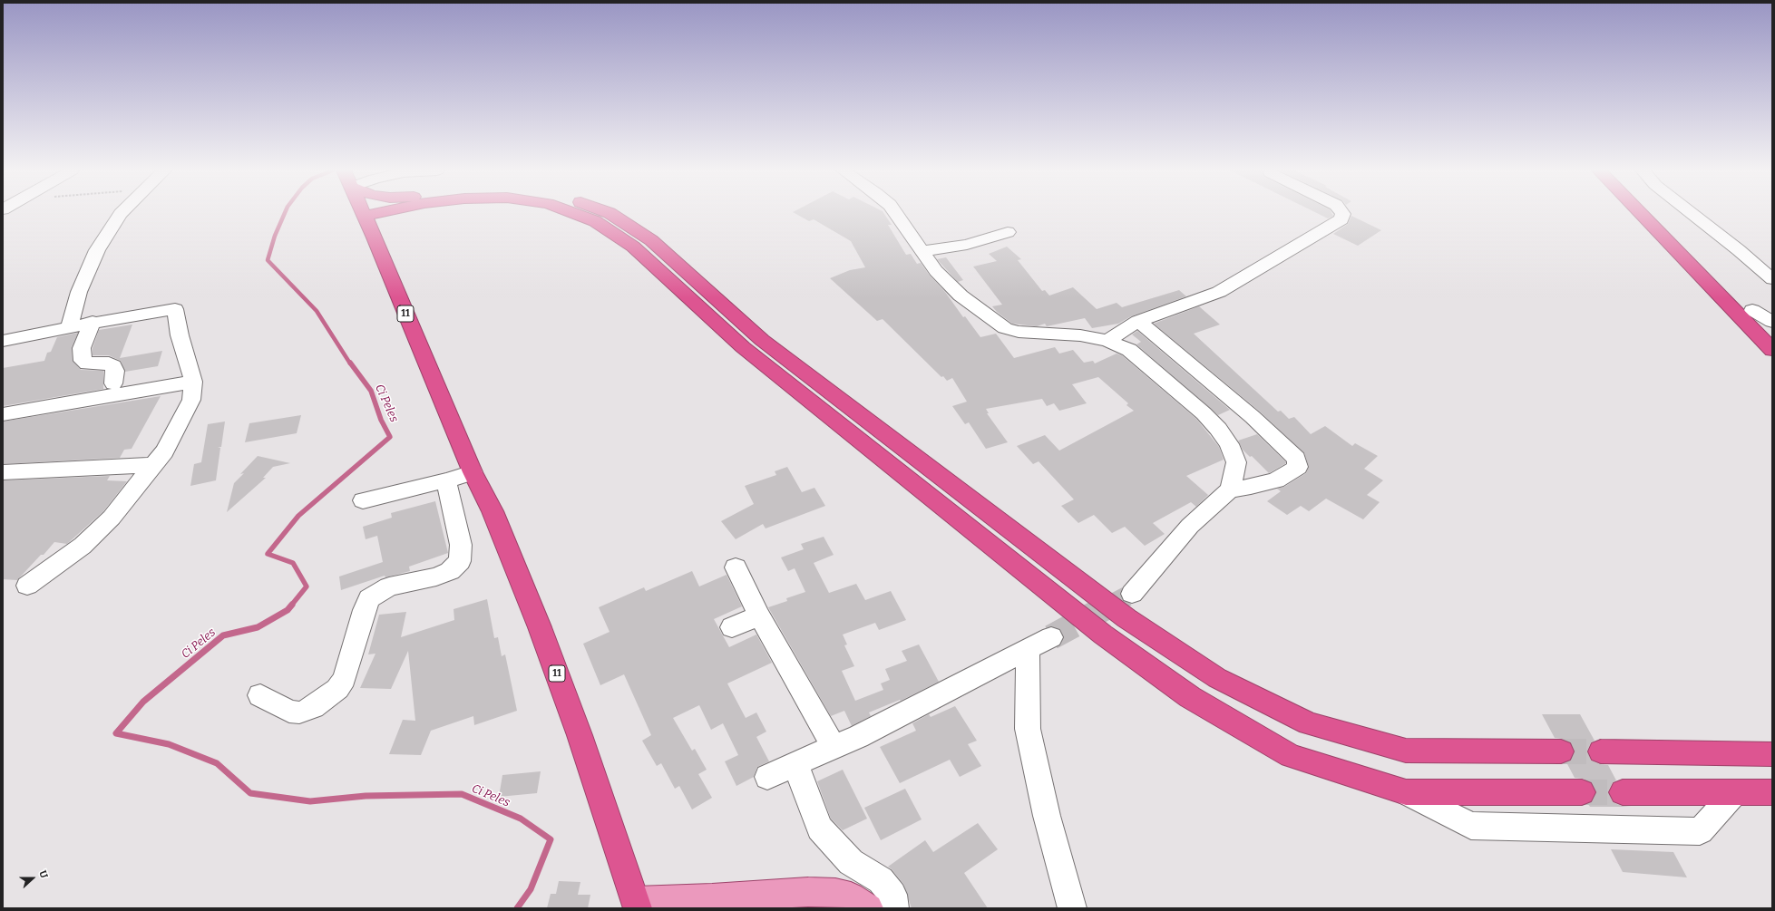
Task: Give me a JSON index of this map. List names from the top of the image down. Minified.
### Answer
{"streets":{"highway":["11"]},"water":["Ci Peles"],"north":"right"}
